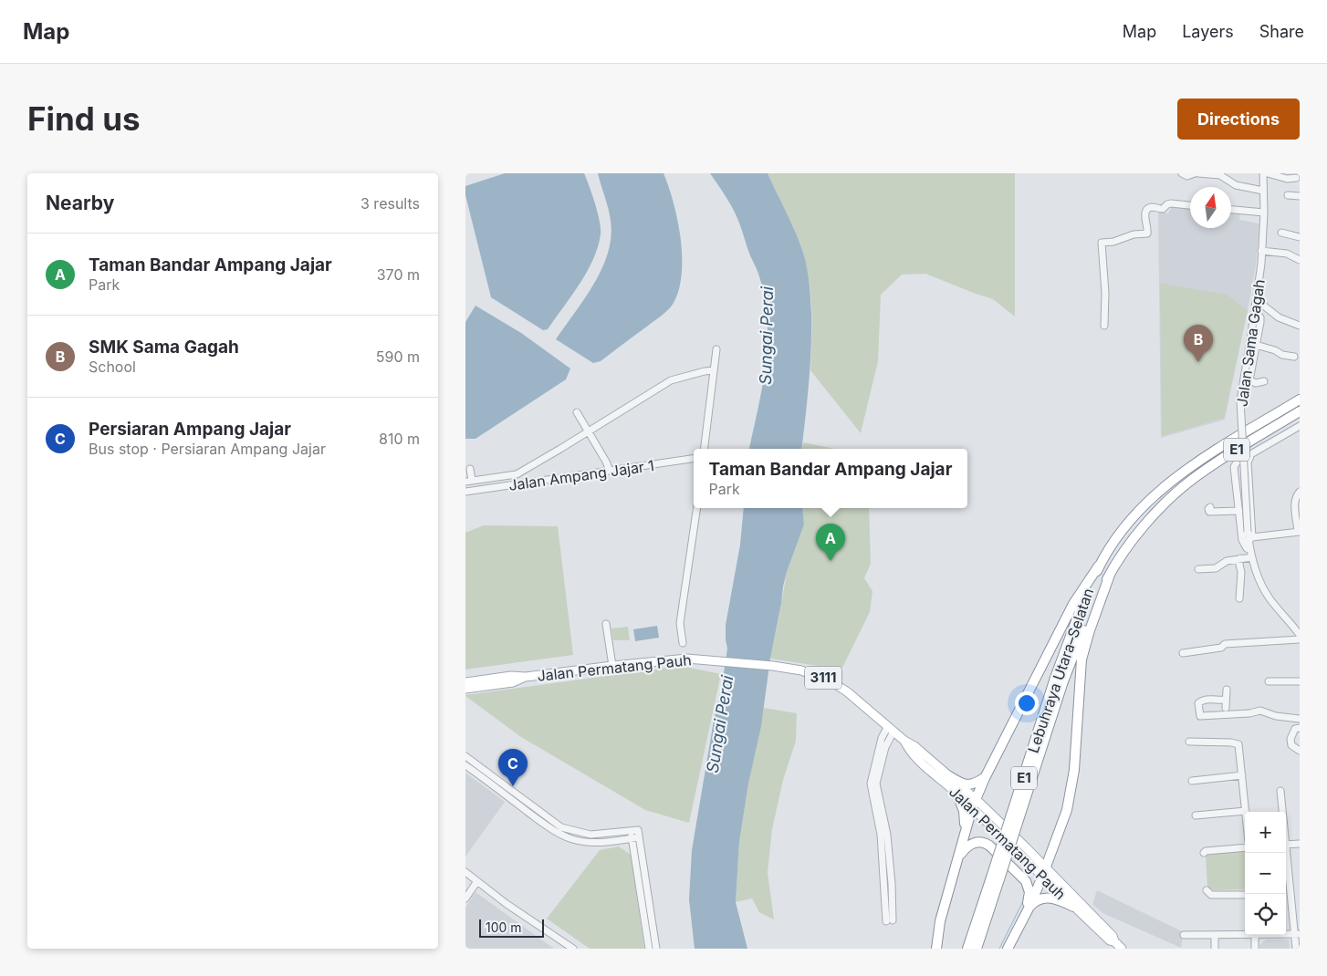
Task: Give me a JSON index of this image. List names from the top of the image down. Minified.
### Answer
{"streets":{"highway":["E1","Lebuhraya Utara–Selatan"],"main road":["Jalan Permatang Pauh","3111"],"street":["Jalan Sama Gagah","Jalan Ampang Jajar 1"]},"water":["Sungai Perai"],"scale_bar":"100 m","north":"top","page":{"header":"Map","nav":["Map","Layers","Share"],"buttons":"Directions","title":"Find us","heading":["Nearby","3 results"],"list":[{"mark":"A","name":"Taman Bandar Ampang Jajar","note":"Park","value":"370 m"},{"mark":"B","name":"SMK Sama Gagah","note":"School","value":"590 m"},{"mark":"C","name":"Persiaran Ampang Jajar","note":"Bus stop · Persiaran Ampang Jajar","value":"810 m"}],"pins":["B","A","C"],"popup":["Taman Bandar Ampang Jajar","Park"],"map_buttons":["+","−"],"scale":"100 m"}}
